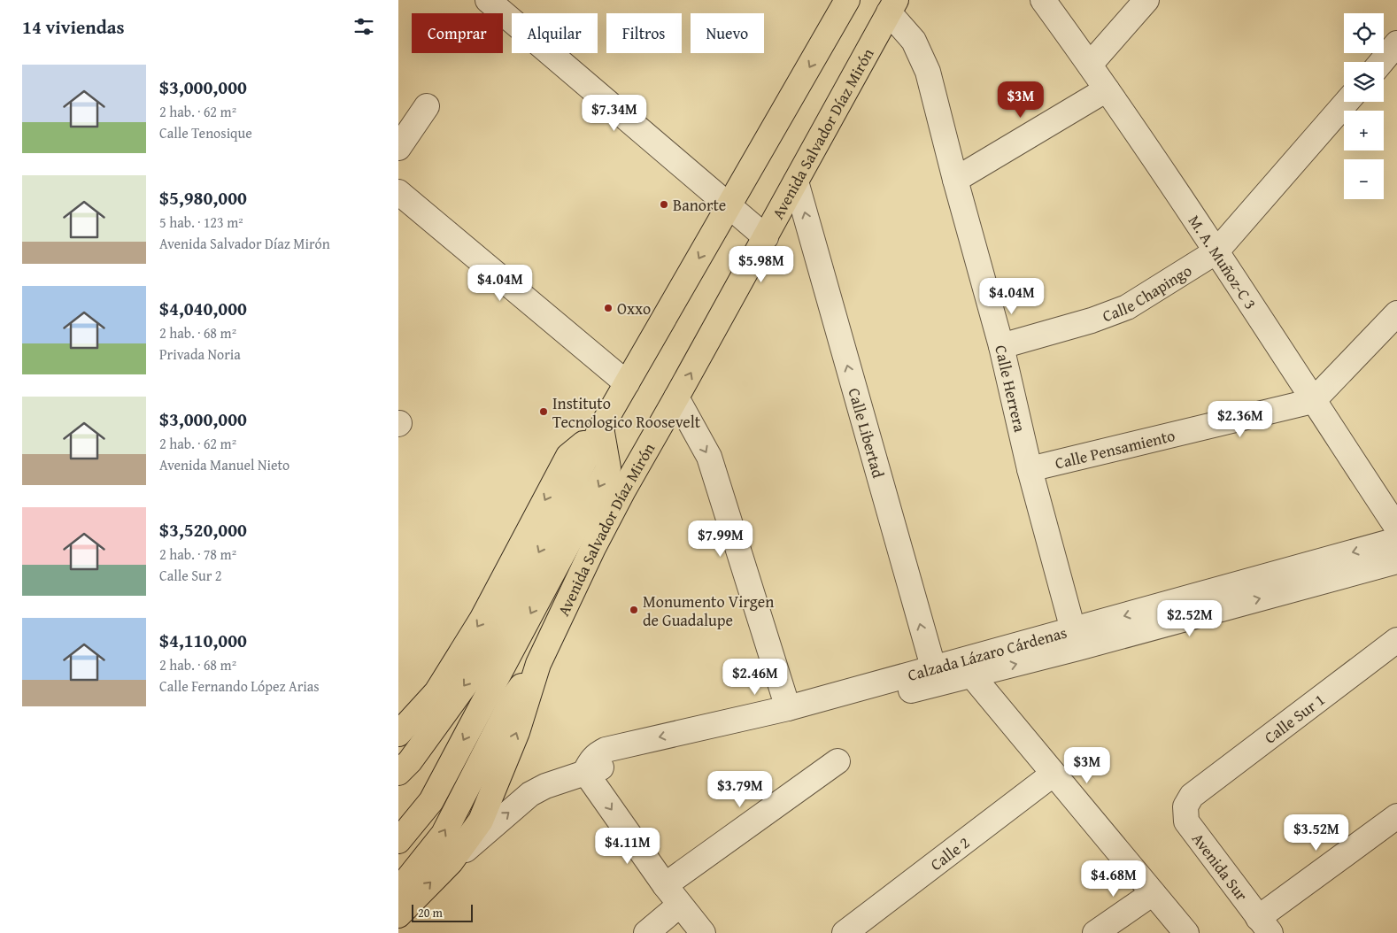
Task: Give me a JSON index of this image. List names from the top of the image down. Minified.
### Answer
{"streets":{"main road":["Avenida Salvador Díaz Mirón"],"street":["M. A. Muñoz-C 3","Calle Chapingo","Calle Herrera","Calle Libertad","Calle Pensamiento","Calzada Lázaro Cárdenas","Calle Sur 1","Calle 2","Avenida Sur"]},"crossings":[["Avenida Salvador Díaz Mirón","Calle Herrera"],["Avenida Salvador Díaz Mirón","Calle Libertad"],["Avenida Salvador Díaz Mirón","Calzada Lázaro Cárdenas"],["M. A. Muñoz-C 3","Calle Chapingo"],["M. A. Muñoz-C 3","Calle Pensamiento"],["Calle Chapingo","Calle Herrera"],["Calle Herrera","Calle Pensamiento"],["Calle Herrera","Calzada Lázaro Cárdenas"],["Calle Libertad","Calzada Lázaro Cárdenas"],["Calle Sur 1","Avenida Sur"]],"places":["Banorte","Oxxo","Instituto Tecnologico Roosevelt","Monumento Virgen de Guadalupe"],"scale_bar":"20 m","page":{"heading":"14 viviendas","map_buttons":["+","−"],"chip":["Comprar","Alquilar","Filtros","Nuevo"],"list":[{"name":"$3,000,000","note":"2 hab. · 62 m² · Calle Tenosique"},{"name":"$5,980,000","note":"5 hab. · 123 m² · Avenida Salvador Díaz Mirón"},{"name":"$4,040,000","note":"2 hab. · 68 m² · Privada Noria"},{"name":"$3,000,000","note":"2 hab. · 62 m² · Avenida Manuel Nieto"},{"name":"$3,520,000","note":"2 hab. · 78 m² · Calle Sur 2"},{"name":"$4,110,000","note":"2 hab. · 68 m² · Calle Fernando López Arias"}],"price":["$3M","$7.34M","$5.98M","$4.04M","$4.04M","$2.36M","$7.99M","$2.52M","$2.46M","$3M","$3.79M","$3.52M","$4.11M","$4.68M"],"scale":"20 m"}}
